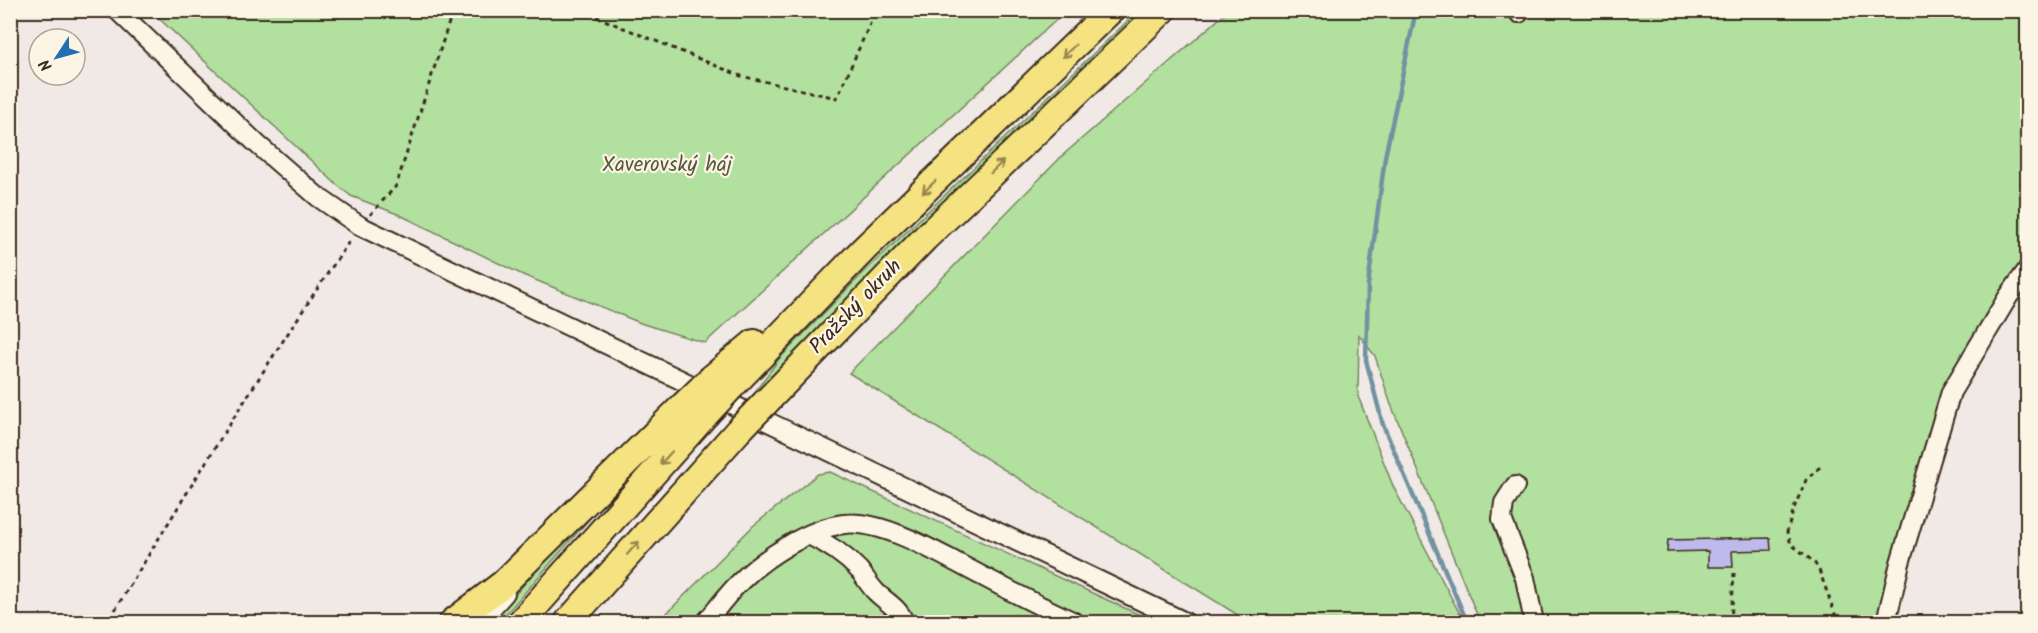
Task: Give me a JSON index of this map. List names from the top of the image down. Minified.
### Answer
{"streets":{"highway":["Pražský okruh"]},"parks":["Xaverovský háj"],"north":"bottom left"}
